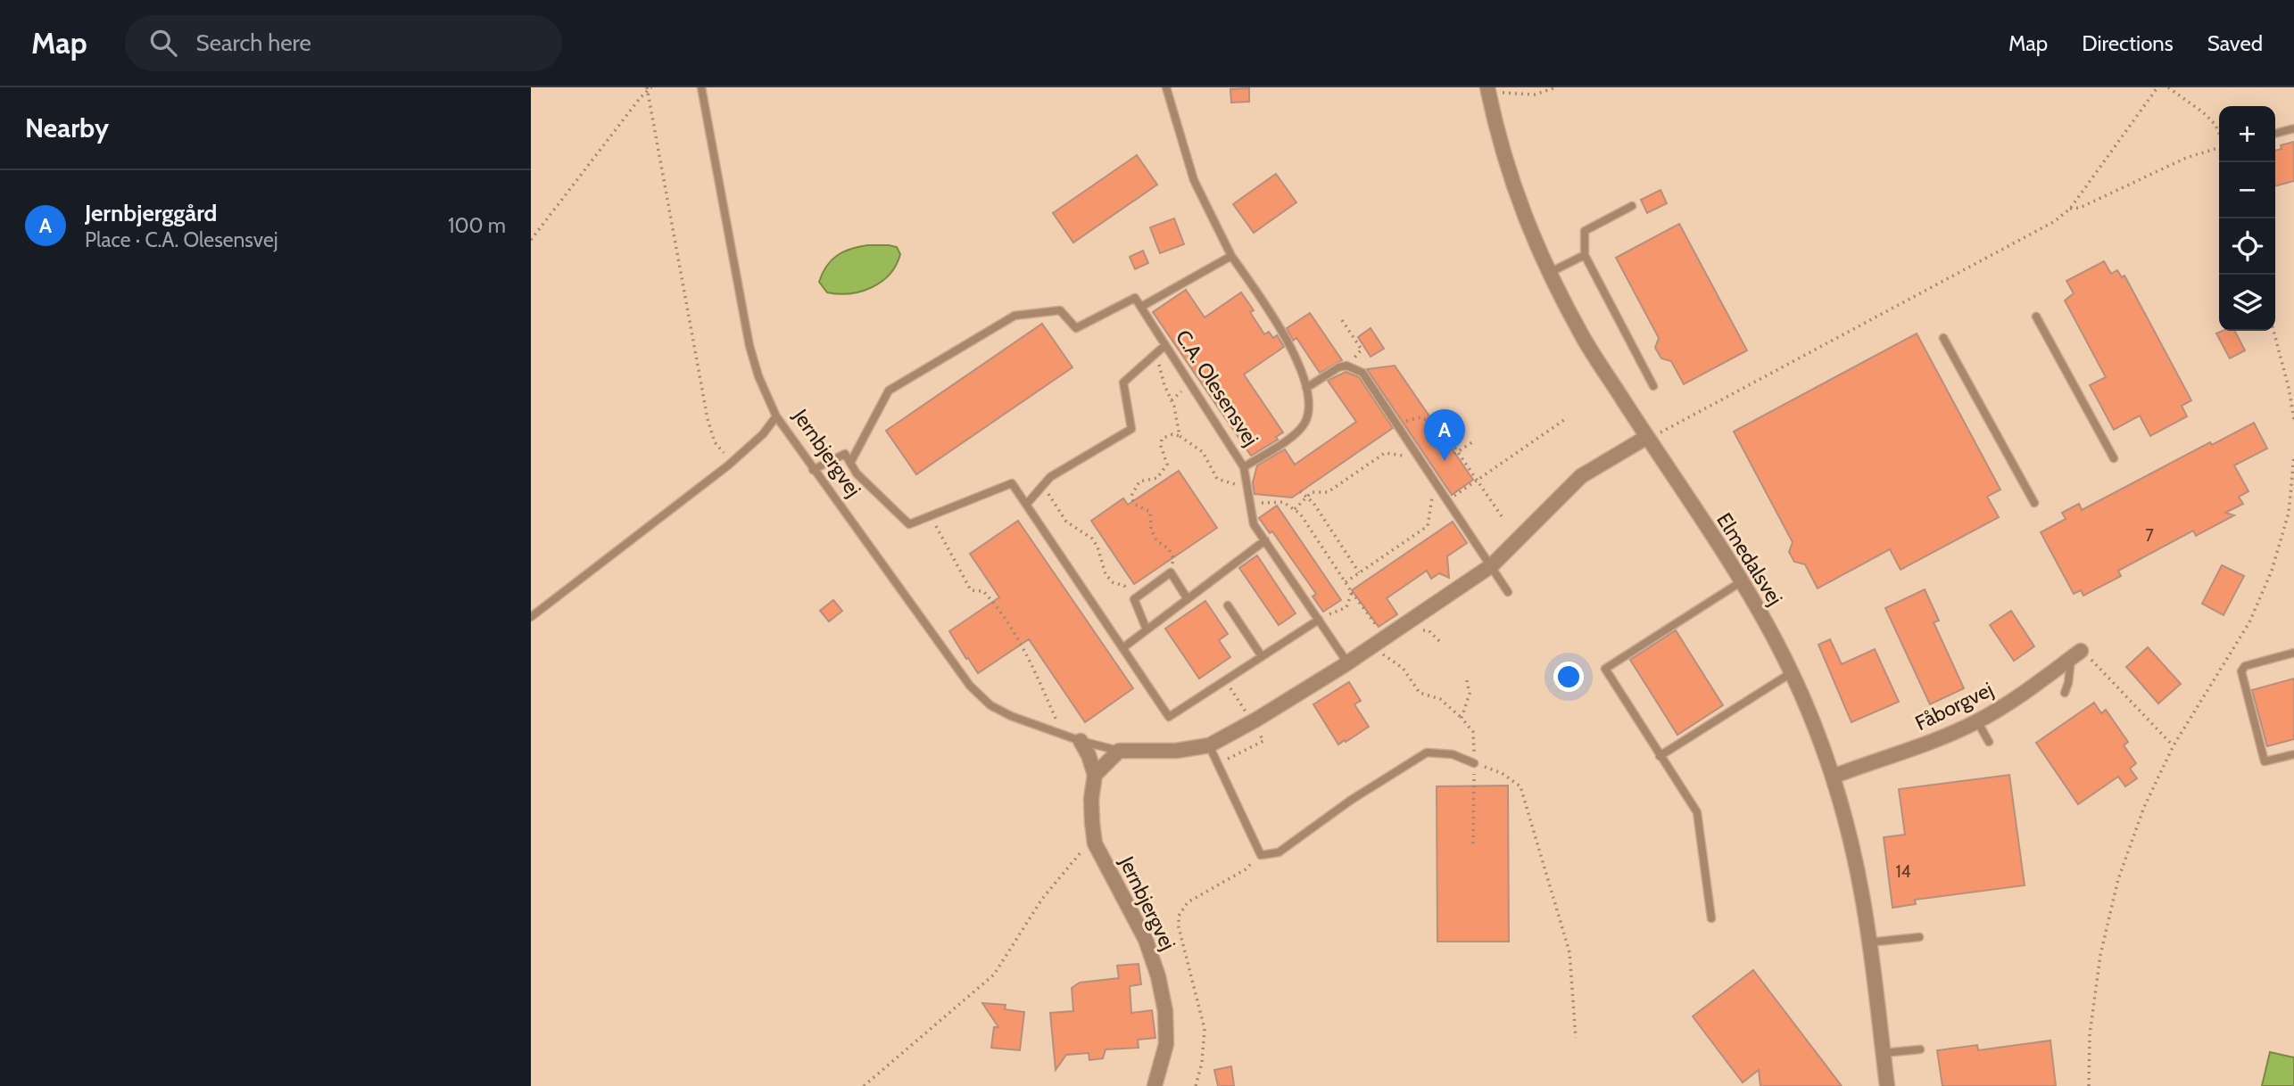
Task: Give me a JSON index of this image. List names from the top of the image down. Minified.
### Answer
{"streets":{"street":["Jernbjergvej","Elmedalsvej","Fåborgvej"],"lane":["C.A. Olesensvej"]},"crossings":[["Elmedalsvej","Fåborgvej"]],"house_numbers":["7","14"],"page":{"header":"Map","search":"Search here","nav":["Map","Directions","Saved"],"heading":"Nearby","map_buttons":["+","−"],"list":[{"mark":"A","name":"Jernbjerggård","note":"Place · C.A. Olesensvej","value":"100 m"}],"pins":"A"}}
